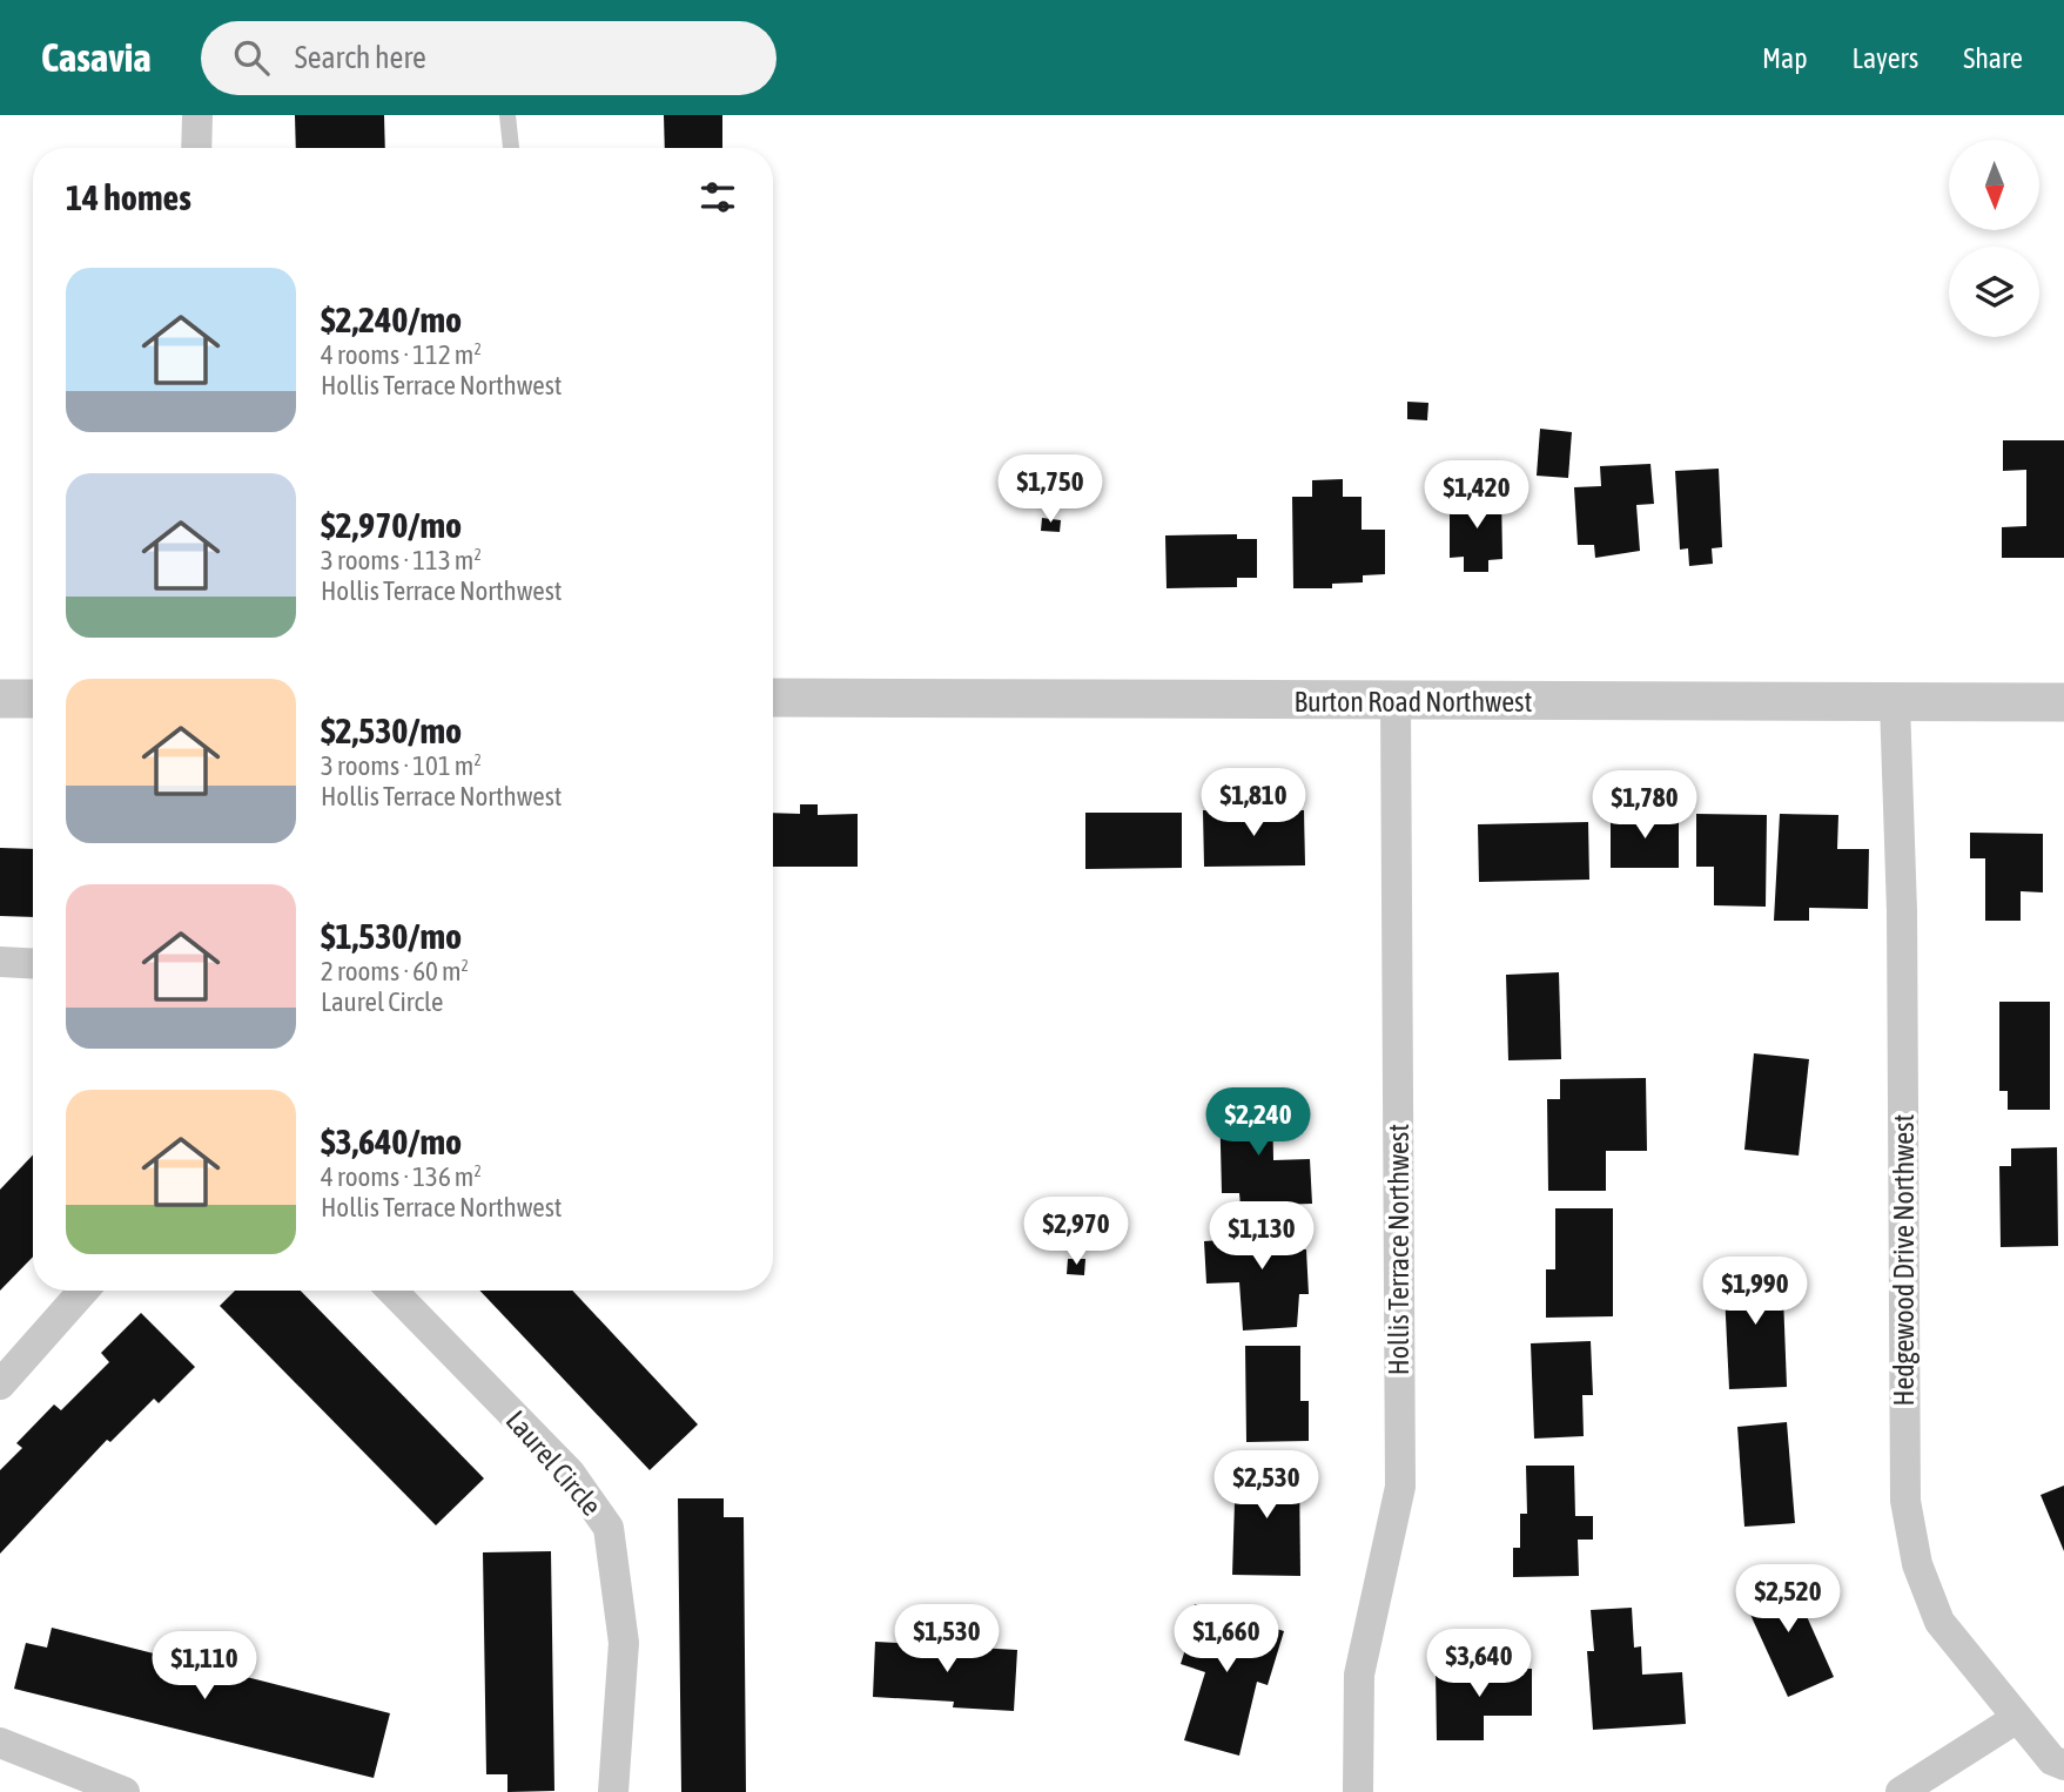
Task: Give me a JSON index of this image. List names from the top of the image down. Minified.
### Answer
{"streets":{"street":["Burton Road Northwest","Hollis Terrace Northwest","Hedgewood Drive Northwest","Laurel Circle"]},"crossings":[["Burton Road Northwest","Hollis Terrace Northwest"],["Burton Road Northwest","Hedgewood Drive Northwest"]],"north":"bottom","page":{"header":"Casavia","search":"Search here","nav":["Map","Layers","Share"],"heading":"14 homes","list":[{"name":"$2,240/mo","note":"4 rooms · 112 m² · Hollis Terrace Northwest"},{"name":"$2,970/mo","note":"3 rooms · 113 m² · Hollis Terrace Northwest"},{"name":"$2,530/mo","note":"3 rooms · 101 m² · Hollis Terrace Northwest"},{"name":"$1,530/mo","note":"2 rooms · 60 m² · Laurel Circle"},{"name":"$3,640/mo","note":"4 rooms · 136 m² · Hollis Terrace Northwest"}],"price":["$1,750","$1,420","$1,810","$1,780","$2,240","$2,970","$1,130","$1,990","$2,530","$2,520","$1,530","$1,660","$3,640","$1,110"]}}
